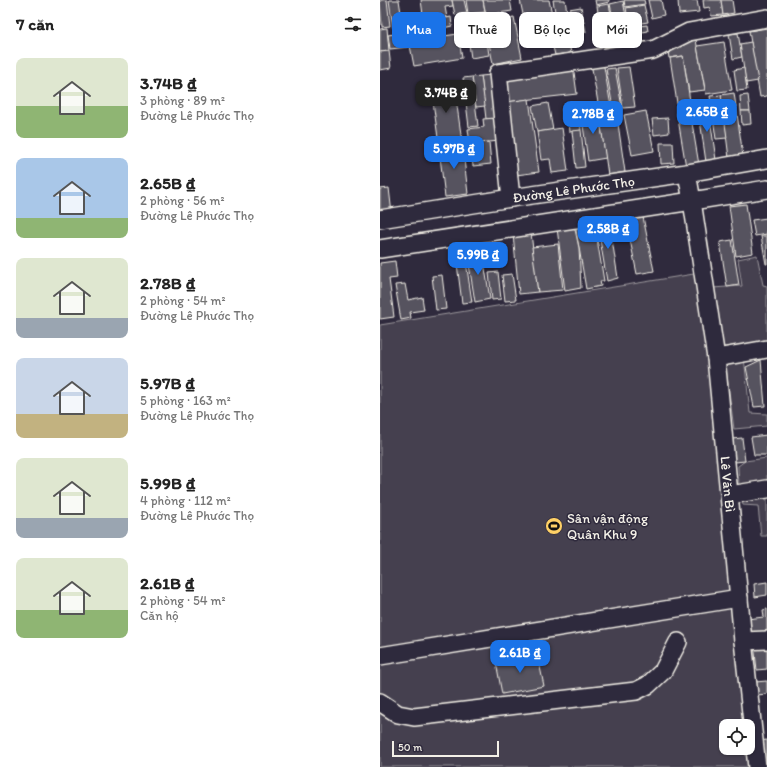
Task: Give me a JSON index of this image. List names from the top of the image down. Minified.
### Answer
{"streets":{"street":["Đường Lê Phước Thọ","Lê Văn Bì"]},"crossings":[["Đường Lê Phước Thọ","Lê Văn Bì"]],"places":{"sports":["Sân vận động Quân Khu 9"]},"scale_bar":"50 m","page":{"heading":"7 căn","chip":["Mua","Thuê","Bộ lọc","Mới"],"list":[{"name":"3.74B ₫","note":"3 phòng · 89 m² · Đường Lê Phước Thọ"},{"name":"2.65B ₫","note":"2 phòng · 56 m² · Đường Lê Phước Thọ"},{"name":"2.78B ₫","note":"2 phòng · 54 m² · Đường Lê Phước Thọ"},{"name":"5.97B ₫","note":"5 phòng · 163 m² · Đường Lê Phước Thọ"},{"name":"5.99B ₫","note":"4 phòng · 112 m² · Đường Lê Phước Thọ"},{"name":"2.61B ₫","note":"2 phòng · 54 m² · Căn hộ"}],"price":["3.74B ₫","2.65B ₫","2.78B ₫","5.97B ₫","2.58B ₫","5.99B ₫","2.61B ₫"],"scale":"50 m"}}
